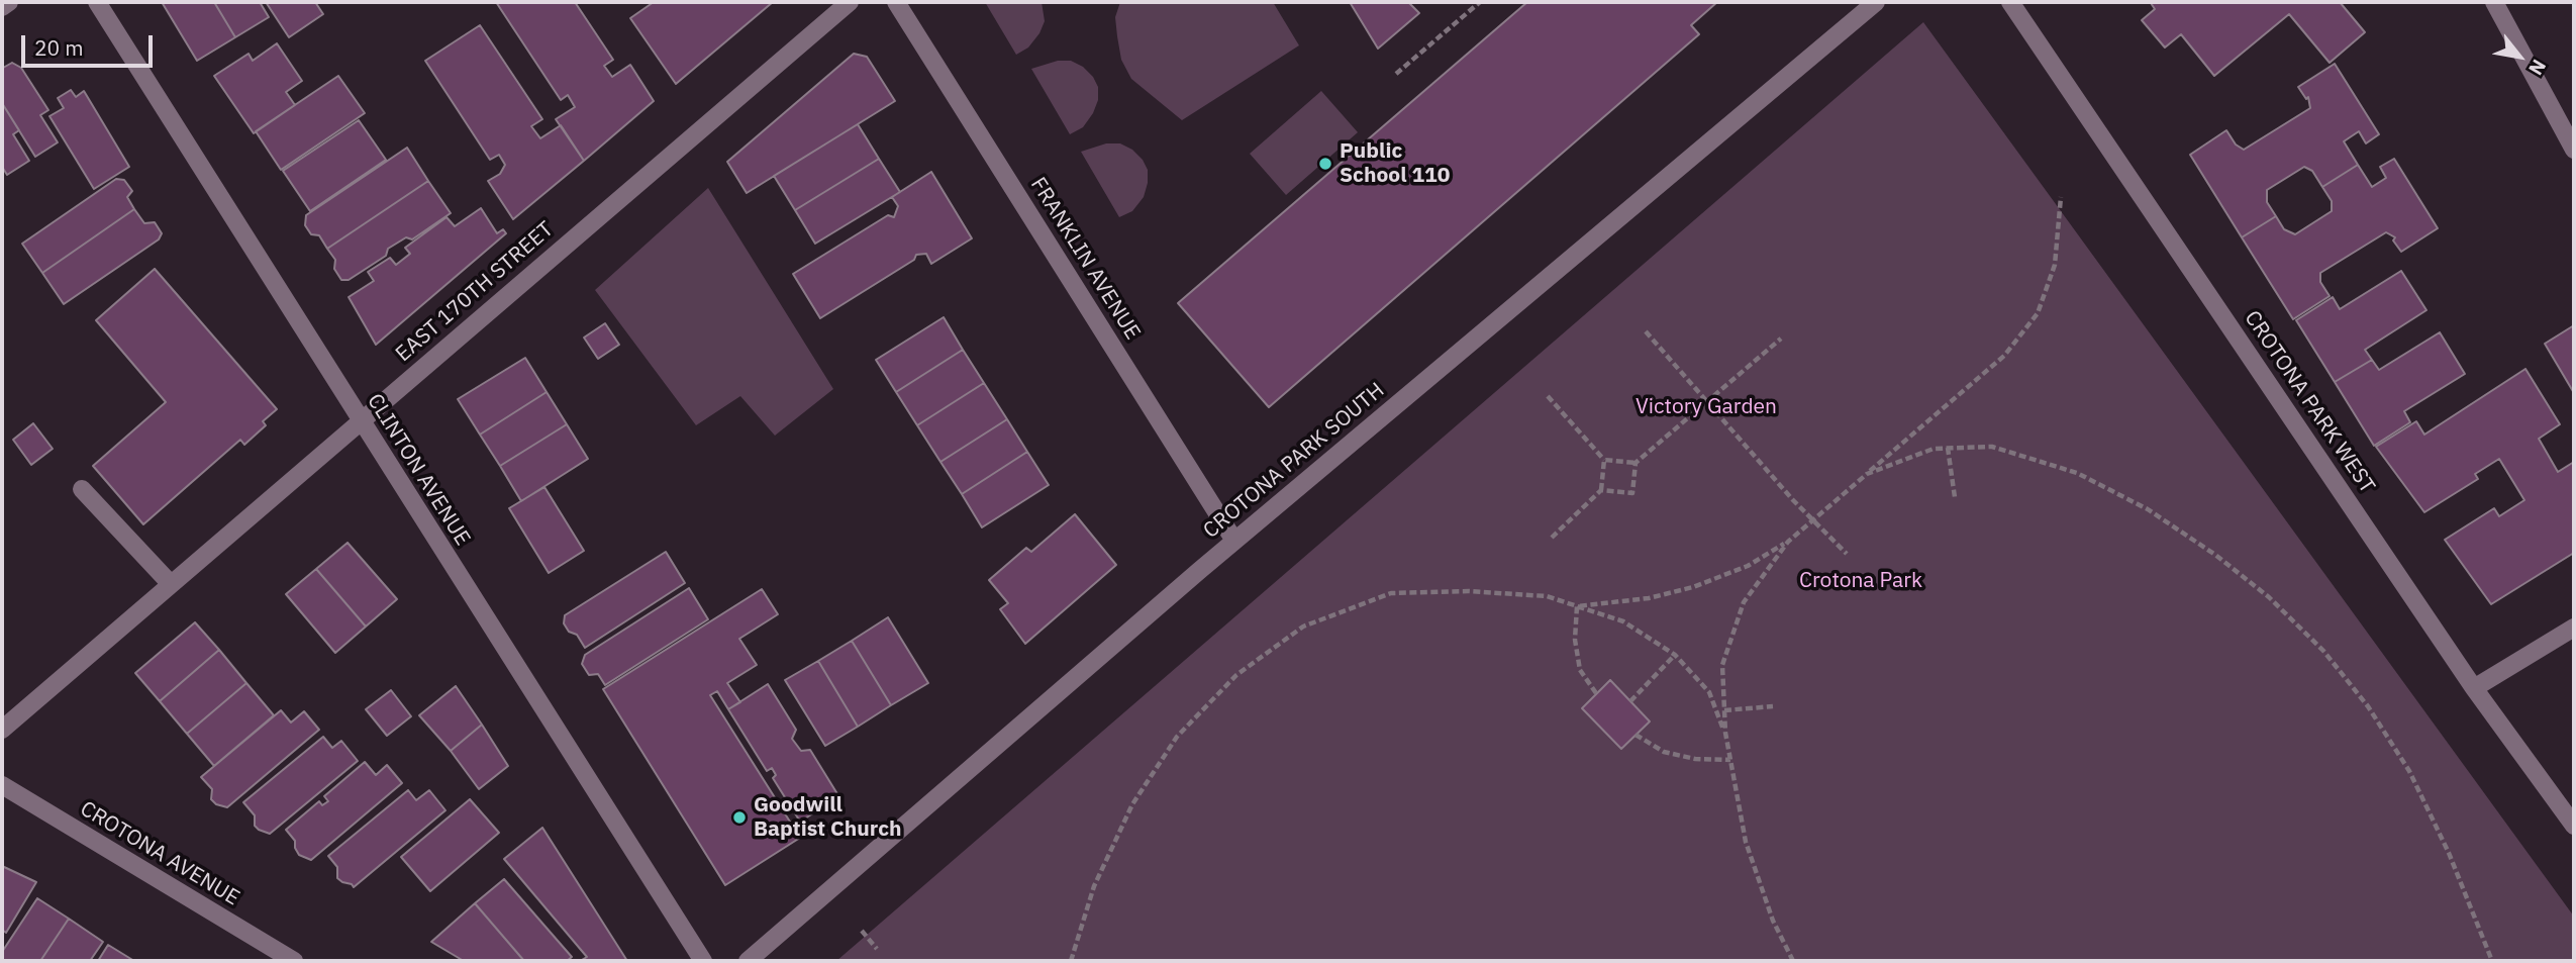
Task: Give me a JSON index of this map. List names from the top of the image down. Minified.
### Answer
{"streets":{"street":["FRANKLIN AVENUE","EAST 170TH STREET","CROTONA PARK WEST","CROTONA PARK SOUTH","CLINTON AVENUE","CROTONA AVENUE"]},"crossings":[["FRANKLIN AVENUE","CROTONA PARK SOUTH"],["EAST 170TH STREET","CLINTON AVENUE"]],"parks":["Victory Garden","Crotona Park"],"places":["Public School 110","Goodwill Baptist Church"],"scale_bar":"20 m","north":"bottom right"}
